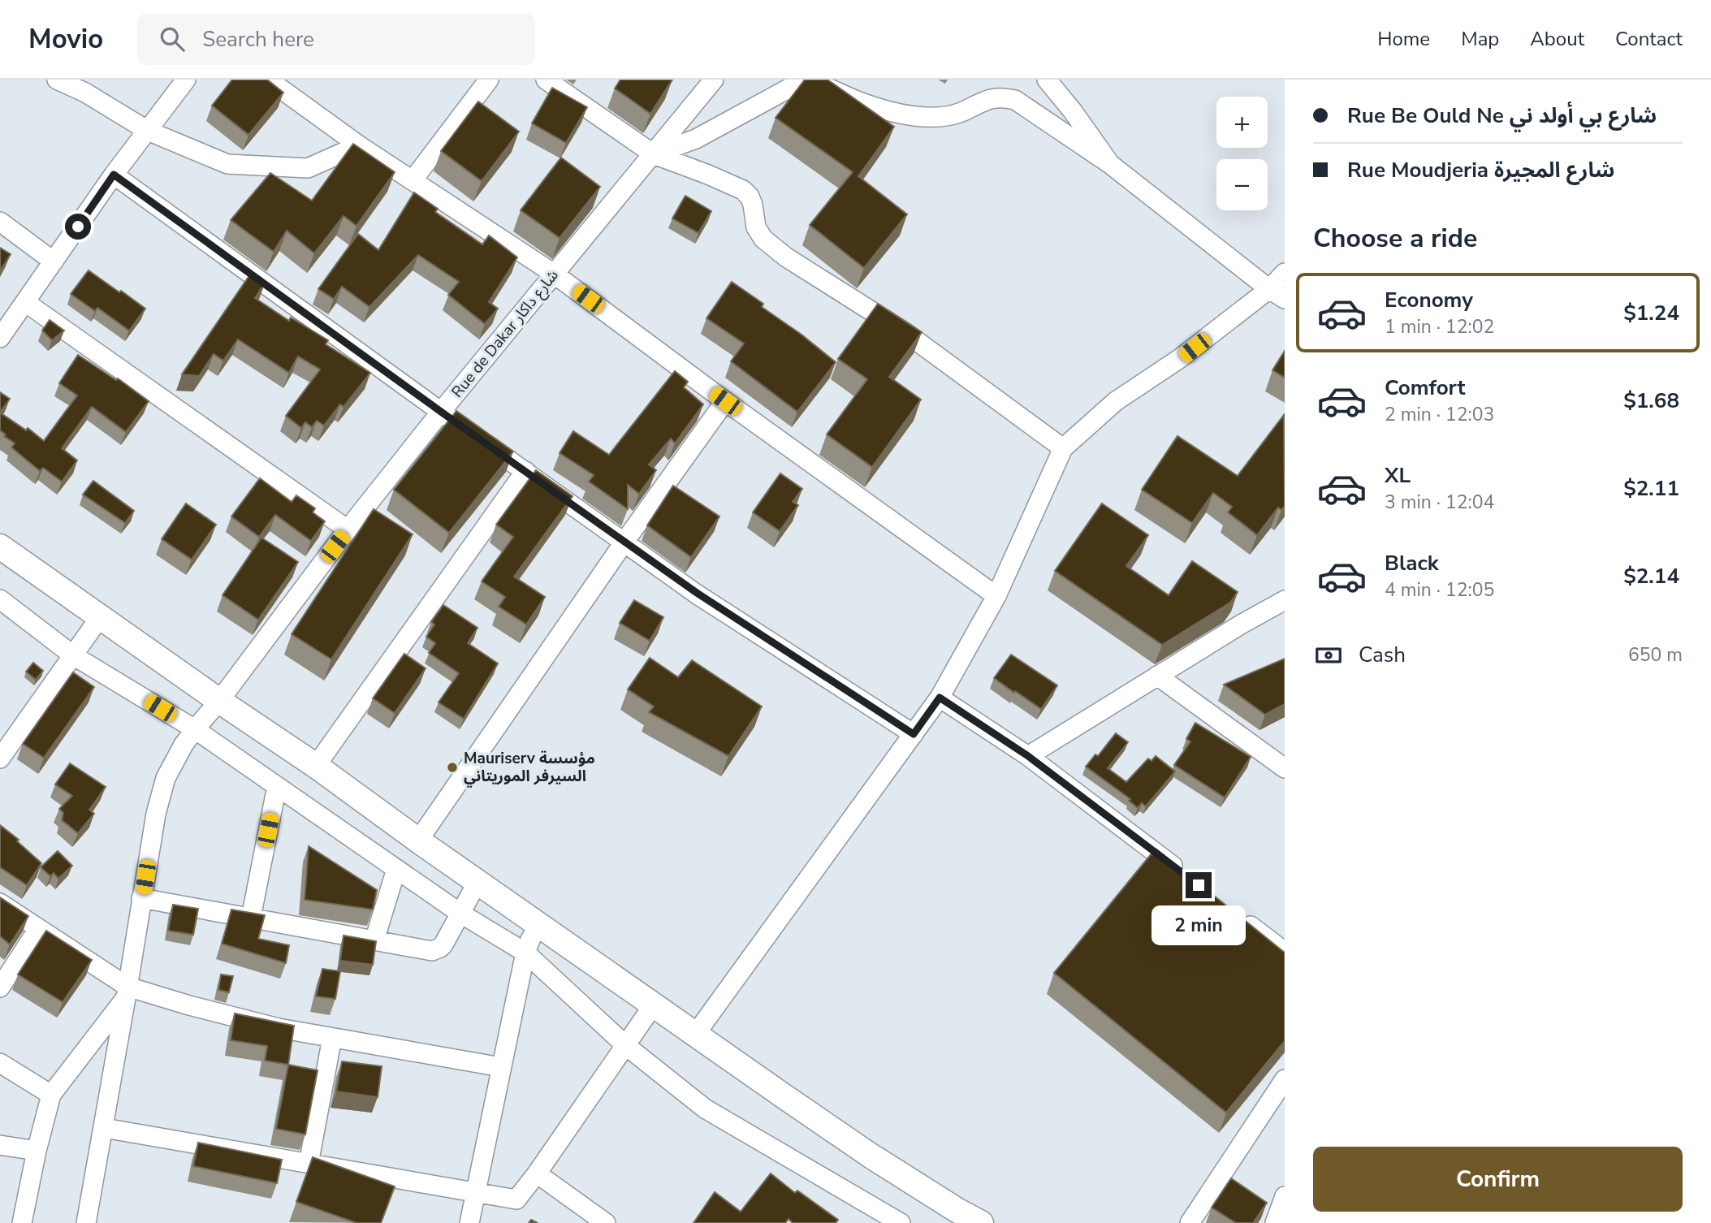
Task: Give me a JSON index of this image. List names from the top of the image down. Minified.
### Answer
{"streets":{"street":["Rue de Dakar شارع داكار"]},"places":["Mauriserv مؤسسة السيرفر الموريتاني"],"page":{"header":"Movio","search":"Search here","nav":["Home","Map","About","Contact"],"banner":["Rue Be Ould Ne شارع بي أولد ني","Rue Moudjeria شارع المجيرة"],"map_buttons":["+","−"],"heading":"Choose a ride","list":[{"name":"Economy","note":"1 min · 12:02","value":"$1.24"},{"name":"Comfort","note":"2 min · 12:03","value":"$1.68"},{"name":"XL","note":"3 min · 12:04","value":"$2.11"},{"name":"Black","note":"4 min · 12:05","value":"$2.14"}],"pay":["Cash","650 m"],"bubble":"2 min","buttons":"Confirm"}}
